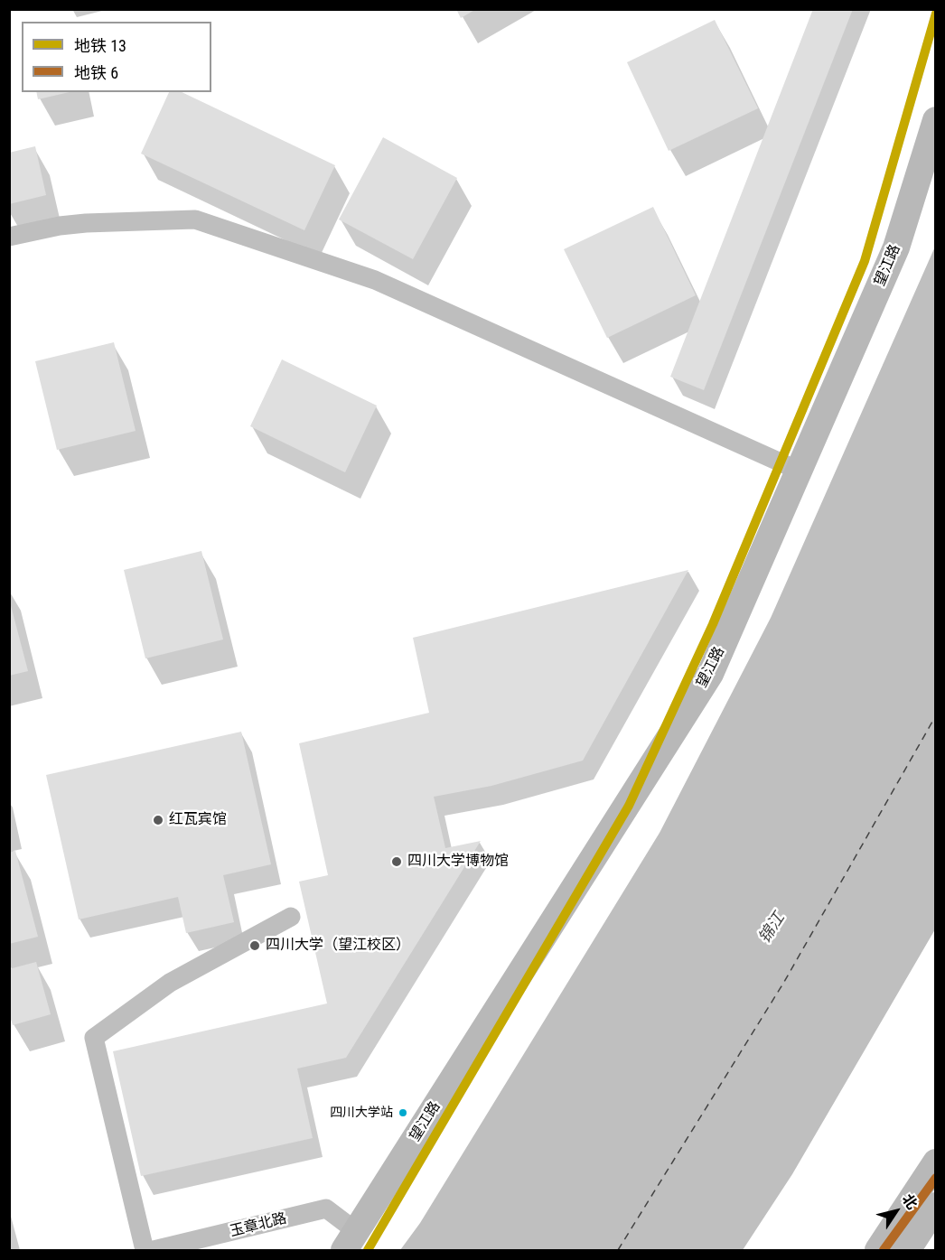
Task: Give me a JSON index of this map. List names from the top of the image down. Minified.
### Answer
{"streets":{"street":["望江路","玉章北路"]},"crossings":[["望江路","玉章北路"]],"water":["锦江"],"places":["红瓦宾馆","四川大学博物馆","四川大学（望江校区）","四川大学站"],"lines":["metro line 13","metro line 6"],"legend":["地铁 13","地铁 6"],"north":"top right"}
